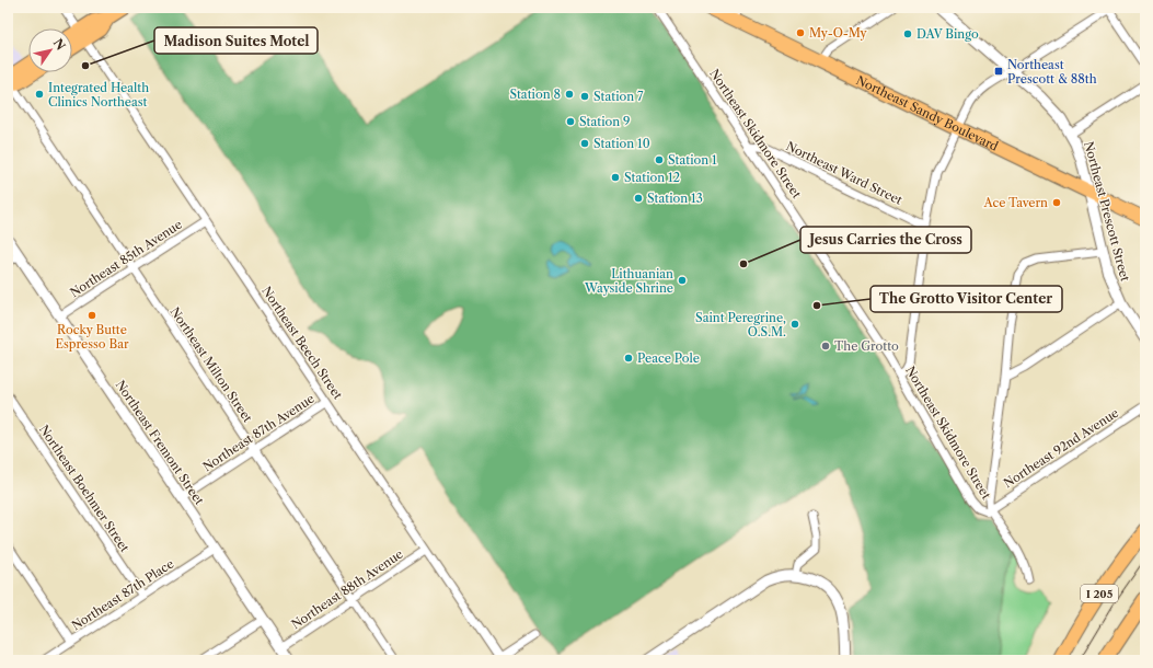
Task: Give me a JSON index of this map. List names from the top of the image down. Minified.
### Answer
{"streets":{"highway":["I 205"],"main road":["Northeast Sandy Boulevard"],"street":["Northeast Skidmore Street","Northeast Ward Street","Northeast Prescott Street","Northeast 85th Avenue","Northeast Beech Street","Northeast Milton Street","Northeast 87th Avenue","Northeast Fremont Street","Northeast 92nd Avenue","Northeast Boehmer Street","Northeast 88th Avenue","Northeast 87th Place"]},"crossings":[["Northeast Sandy Boulevard","Northeast Prescott Street"],["Northeast Skidmore Street","Northeast Ward Street"],["Northeast Skidmore Street","Northeast 92nd Avenue"],["Northeast 85th Avenue","Northeast Beech Street"],["Northeast 85th Avenue","Northeast Milton Street"],["Northeast 85th Avenue","Northeast Fremont Street"],["Northeast Beech Street","Northeast 87th Avenue"],["Northeast Beech Street","Northeast 88th Avenue"],["Northeast Milton Street","Northeast 87th Avenue"],["Northeast Milton Street","Northeast 88th Avenue"],["Northeast 87th Avenue","Northeast Fremont Street"],["Northeast Fremont Street","Northeast 88th Avenue"],["Northeast Fremont Street","Northeast 87th Place"],["Northeast Boehmer Street","Northeast 87th Place"]],"places":{"other":["My-O-My","DAV Bingo","Madison Suites Motel","Integrated Health Clinics Northeast","Station 8","Station 7","Station 9","Station 10","Station 1","Station 12","Station 13","Ace Tavern","Jesus Carries the Cross","Lithuanian Wayside Shrine","The Grotto Visitor Center","Rocky Butte Espresso Bar","Saint Peregrine, O.S.M.","The Grotto","Peace Pole"],"transit":["Northeast Prescott & 88th"]},"north":"top right"}
